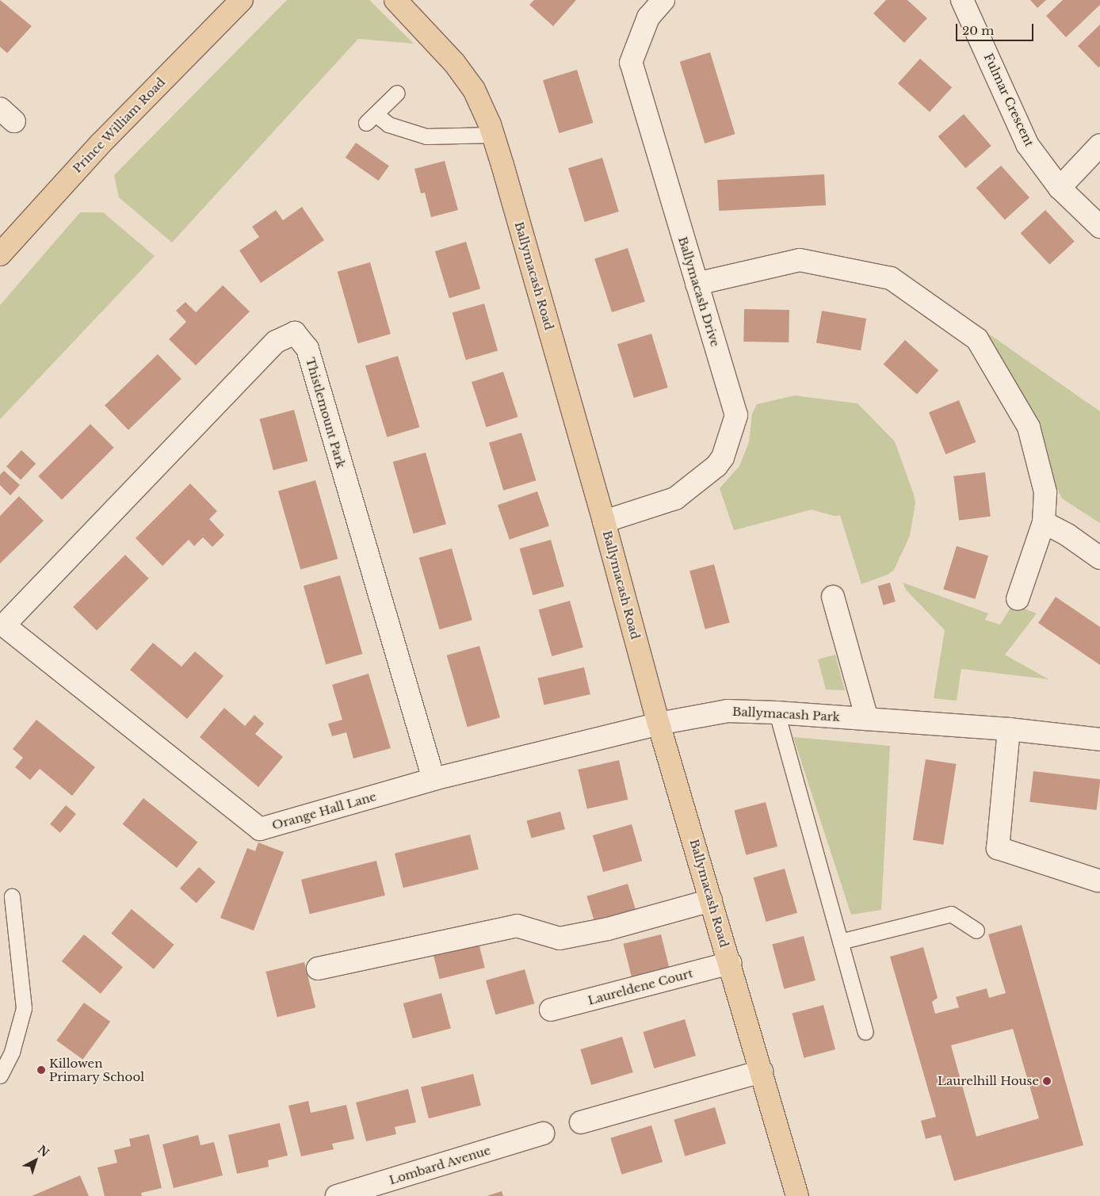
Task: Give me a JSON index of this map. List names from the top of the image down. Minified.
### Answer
{"streets":{"main road":["Prince William Road","Ballymacash Road"],"street":["Fulmar Crescent","Ballymacash Drive","Thistlemount Park","Ballymacash Park","Orange Hall Lane","Laureldene Court","Lombard Avenue"]},"crossings":[["Ballymacash Road","Ballymacash Drive"],["Ballymacash Road","Ballymacash Park"],["Ballymacash Road","Orange Hall Lane"],["Ballymacash Road","Laureldene Court"],["Thistlemount Park","Orange Hall Lane"],["Ballymacash Park","Orange Hall Lane"]],"places":["Killowen Primary School","Laurelhill House"],"scale_bar":"20 m","north":"top right"}
